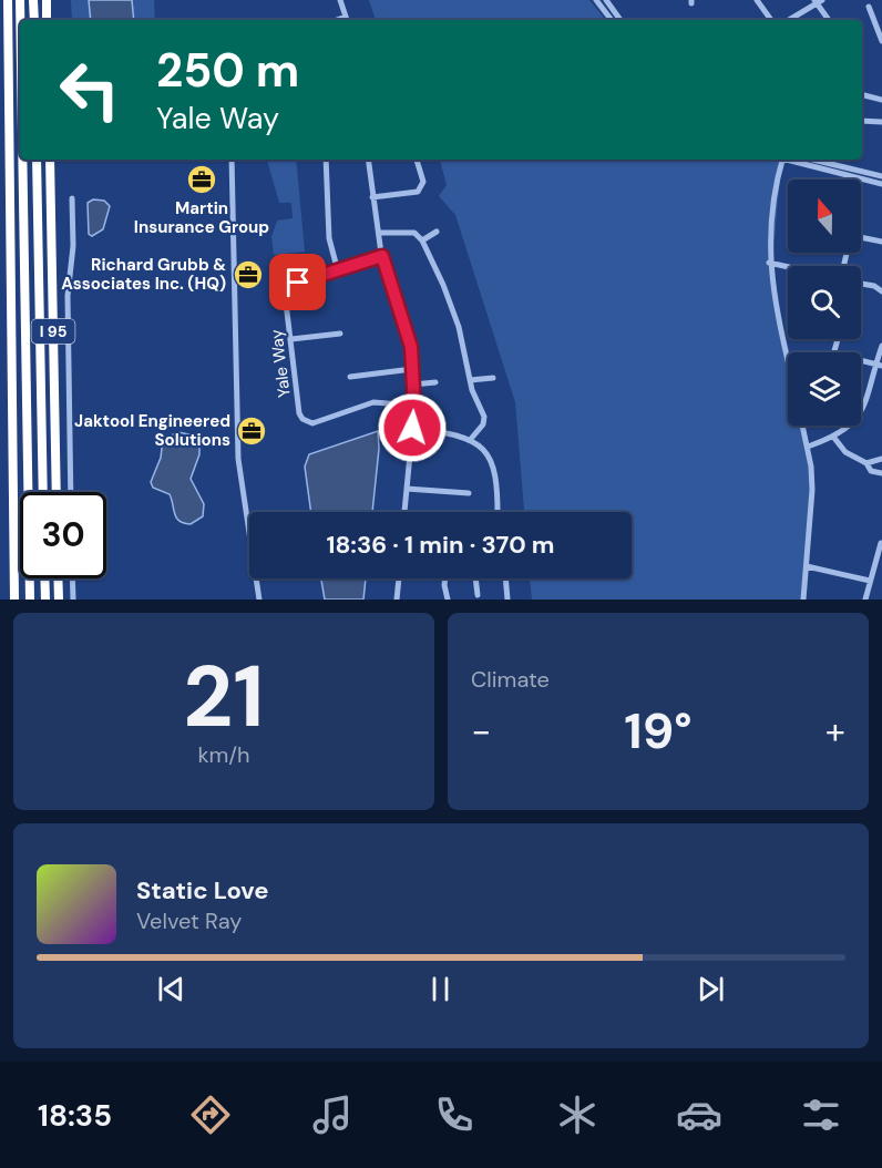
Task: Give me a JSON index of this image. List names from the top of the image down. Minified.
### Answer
{"streets":{"highway":["I 95"],"street":["Yale Way"]},"places":{"office":["Martin Insurance Group","Richard Grubb & Associates Inc. (HQ)","Jaktool Engineered Solutions"]},"north":"top","page":{"turn":["250 m","Yale Way"],"limit":"30","trip":"18:36 · 1 min · 370 m","tile":[["21","km/h"],"Climate"],"heat":["−","19°","+"],"song":["Static Love","Velvet Ray"],"tabs":"18:35"}}
